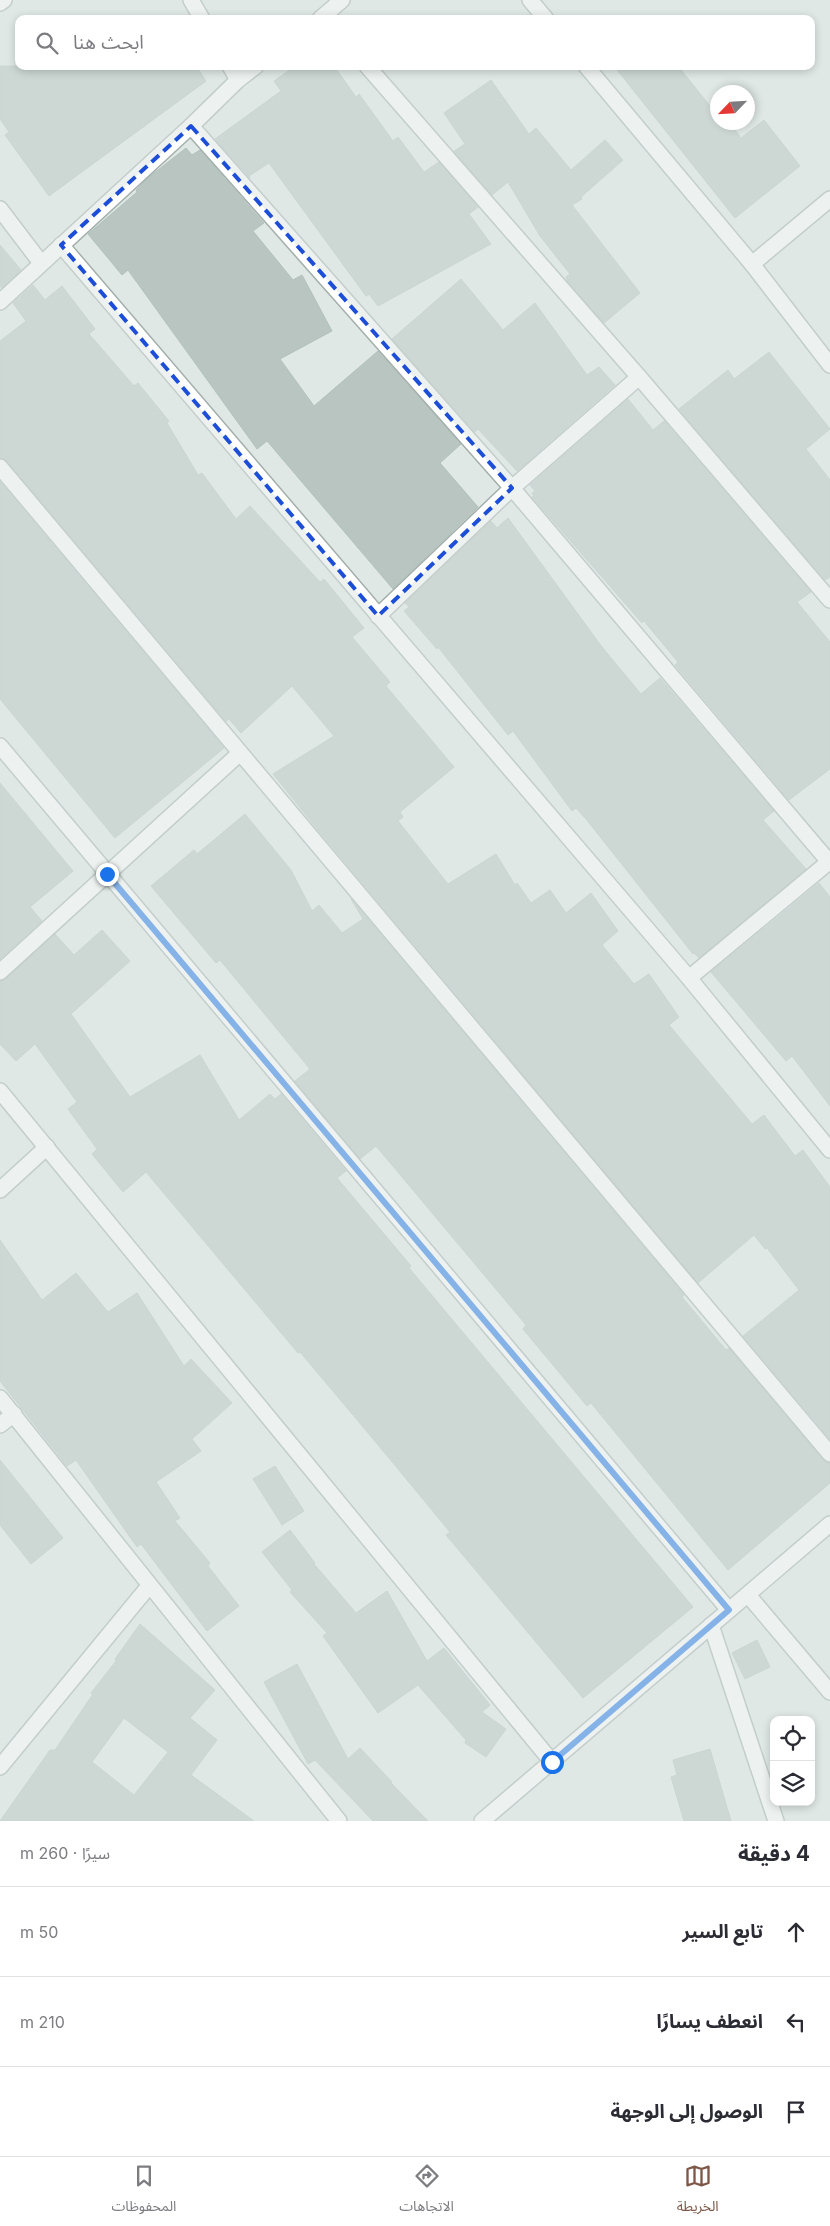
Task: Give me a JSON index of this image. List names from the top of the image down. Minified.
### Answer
{"north":"bottom left","page":{"search":"ابحث هنا","heading":["4 دقيقة","سيرًا · 260 m"],"list":[["تابع السير","50 m"],["انعطف يسارًا","210 m"],"الوصول إلى الوجهة"],"nav":["الخريطة","الاتجاهات","المحفوظات"]}}
